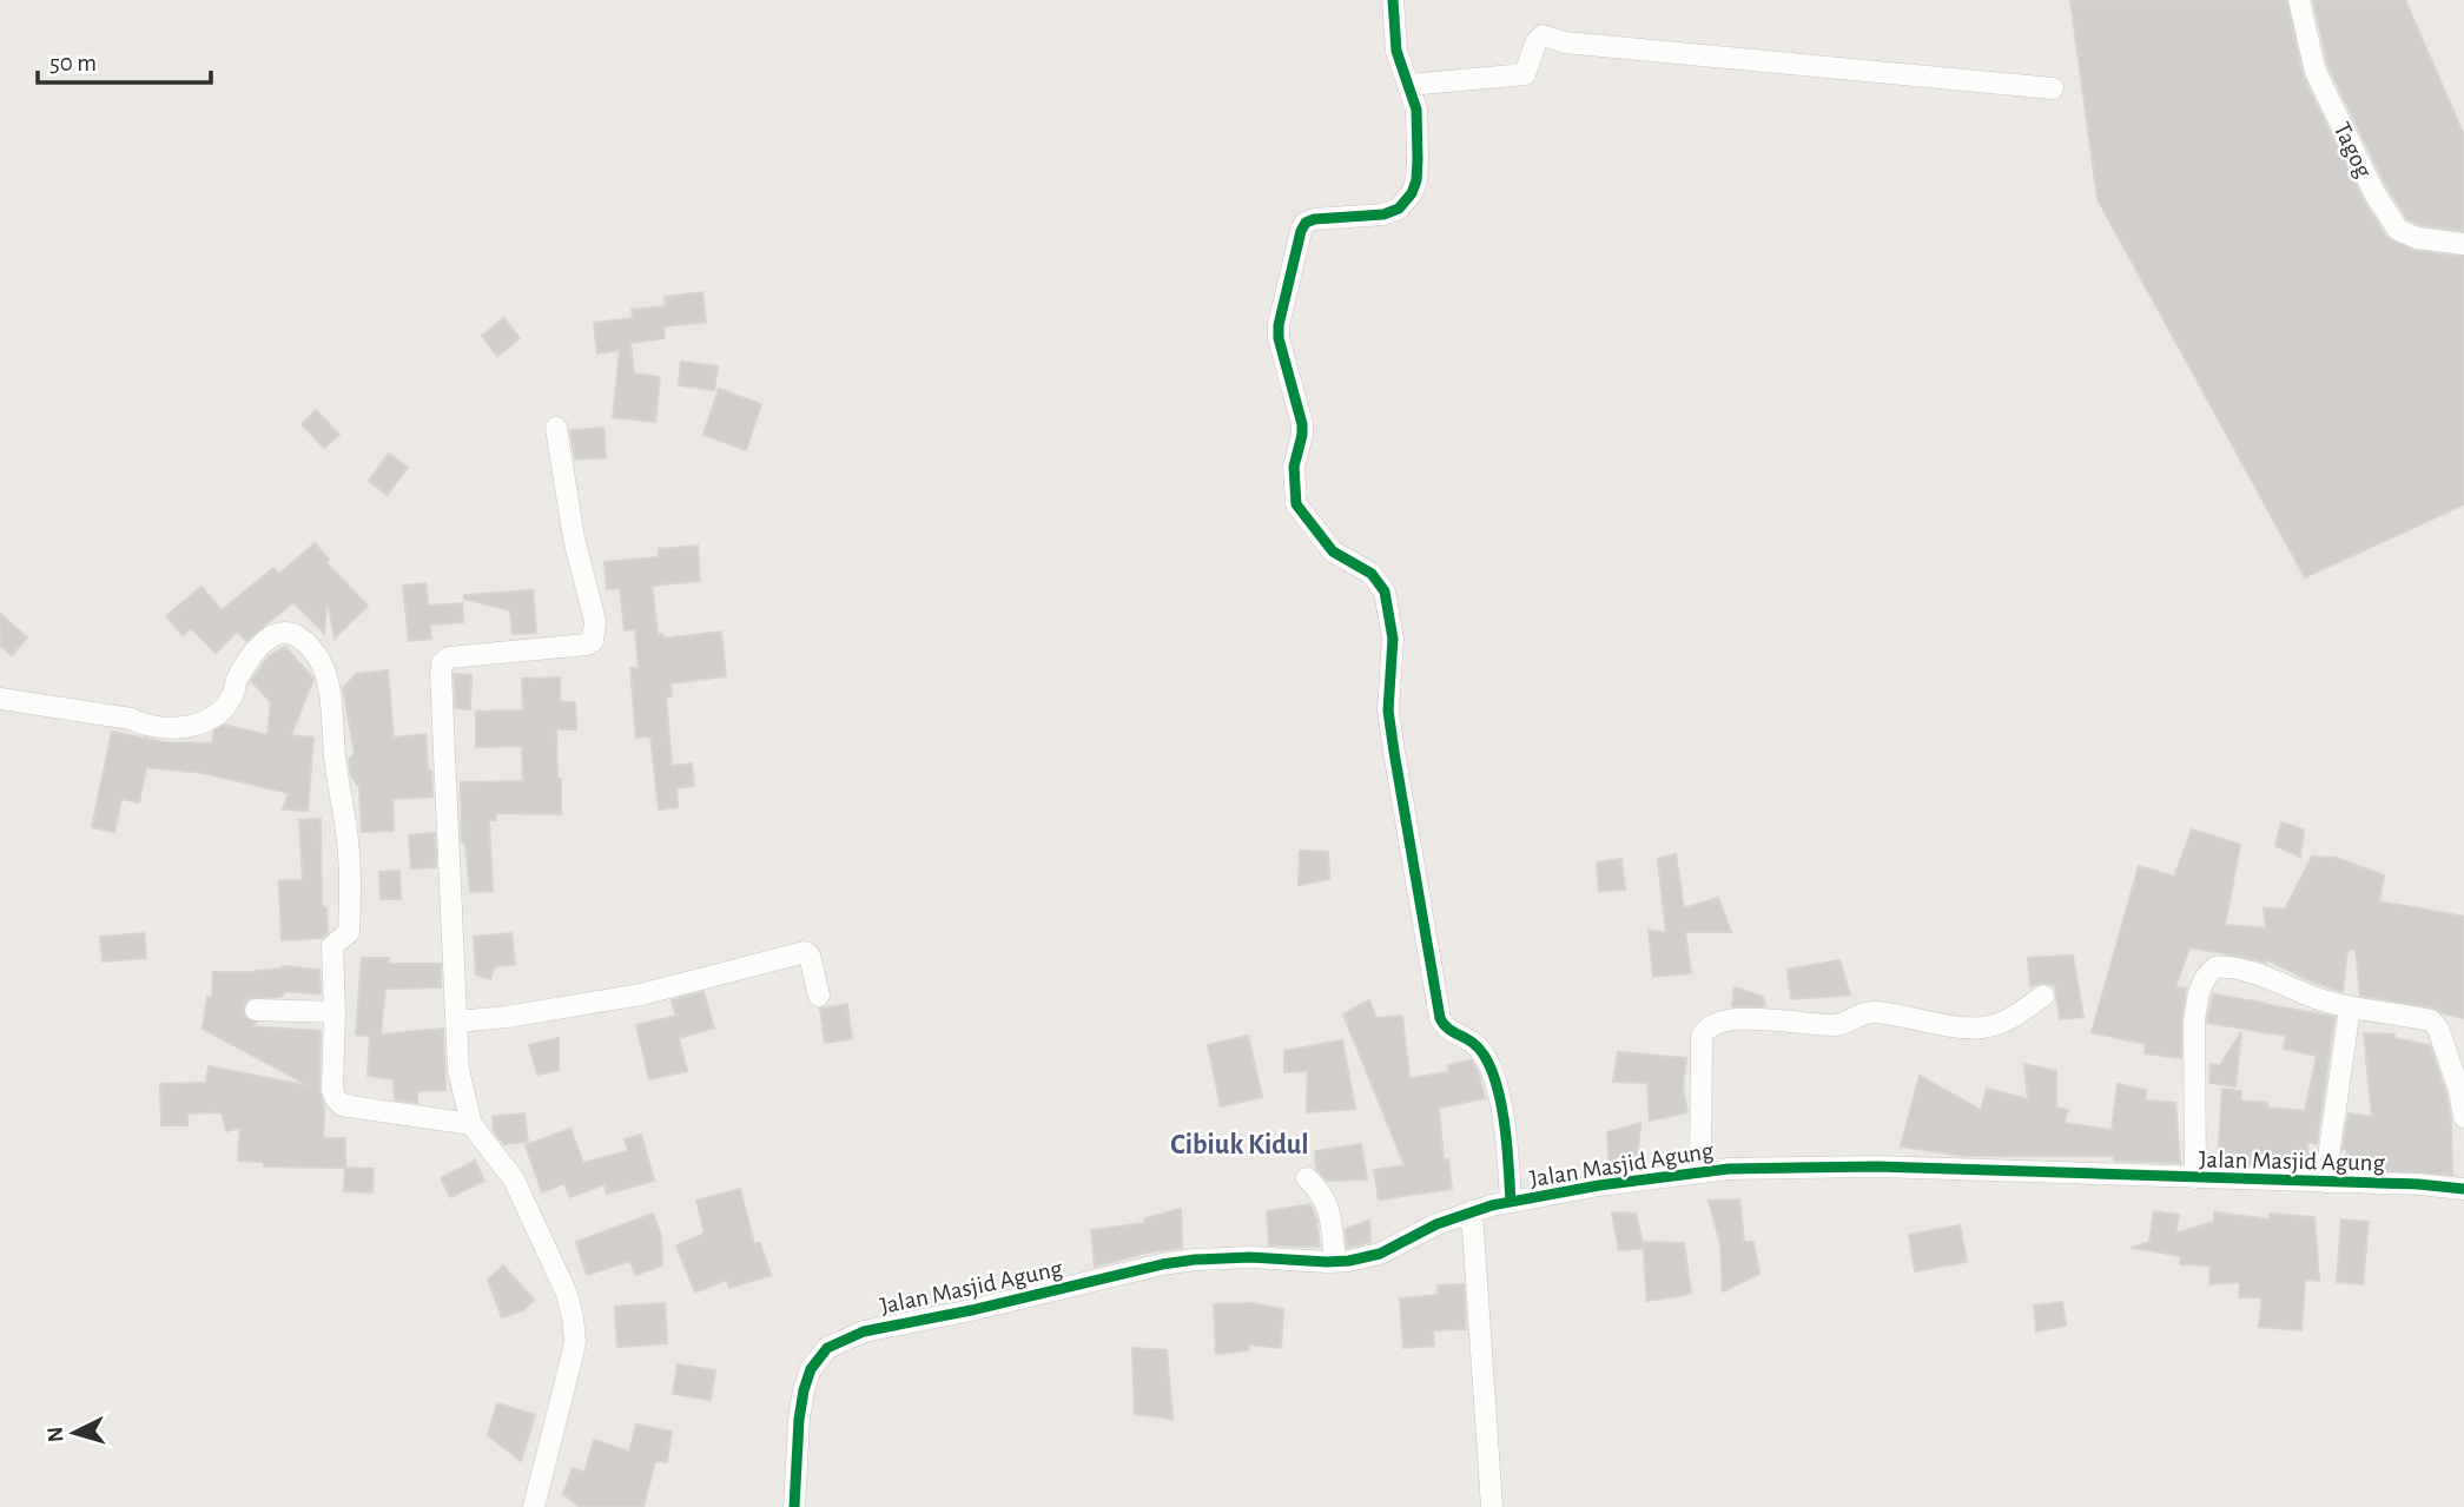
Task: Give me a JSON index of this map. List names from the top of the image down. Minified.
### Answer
{"streets":{"street":["Tagog","Jalan Masjid Agung"]},"districts":["Cibiuk Kidul"],"scale_bar":"50 m","north":"left"}
